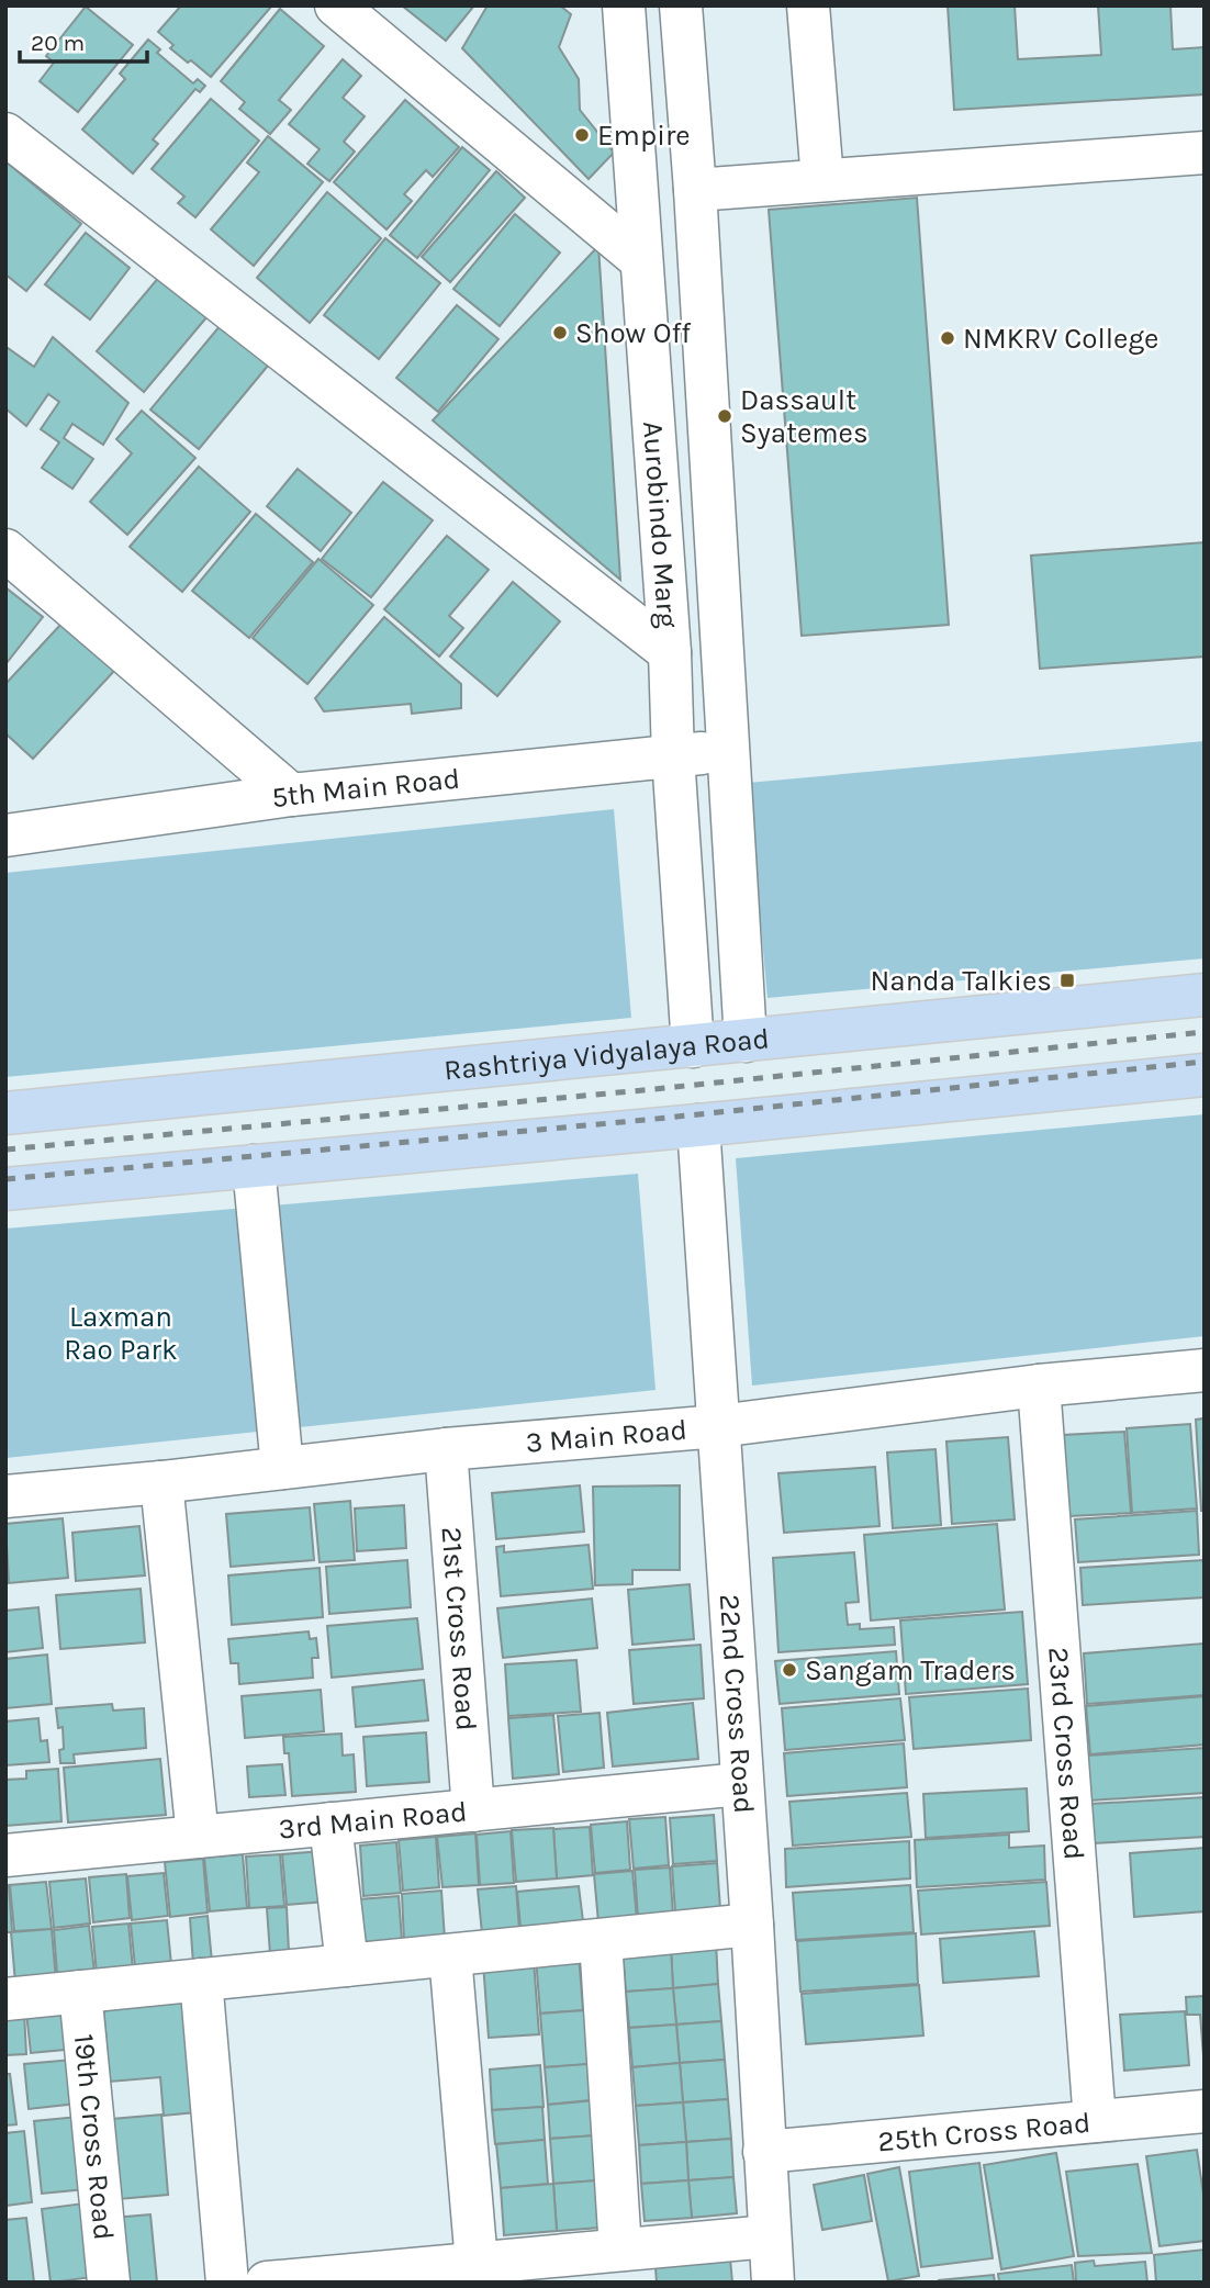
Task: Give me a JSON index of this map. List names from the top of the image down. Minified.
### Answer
{"streets":{"main road":["Rashtriya Vidyalaya Road"],"street":["Aurobindo Marg","5th Main Road","3 Main Road","21st Cross Road","22nd Cross Road","23rd Cross Road","3rd Main Road","25th Cross Road","19th Cross Road"]},"crossings":[["Aurobindo Marg","5th Main Road"],["Aurobindo Marg","Rashtriya Vidyalaya Road"],["3 Main Road","21st Cross Road"],["3 Main Road","22nd Cross Road"],["3 Main Road","23rd Cross Road"],["21st Cross Road","3rd Main Road"],["22nd Cross Road","3rd Main Road"],["22nd Cross Road","25th Cross Road"],["23rd Cross Road","25th Cross Road"]],"parks":["Laxman Rao Park"],"places":{"other":["Empire","Show Off","NMKRV College","Dassault Syatemes","Sangam Traders"],"transit":["Nanda Talkies"]},"scale_bar":"20 m"}
